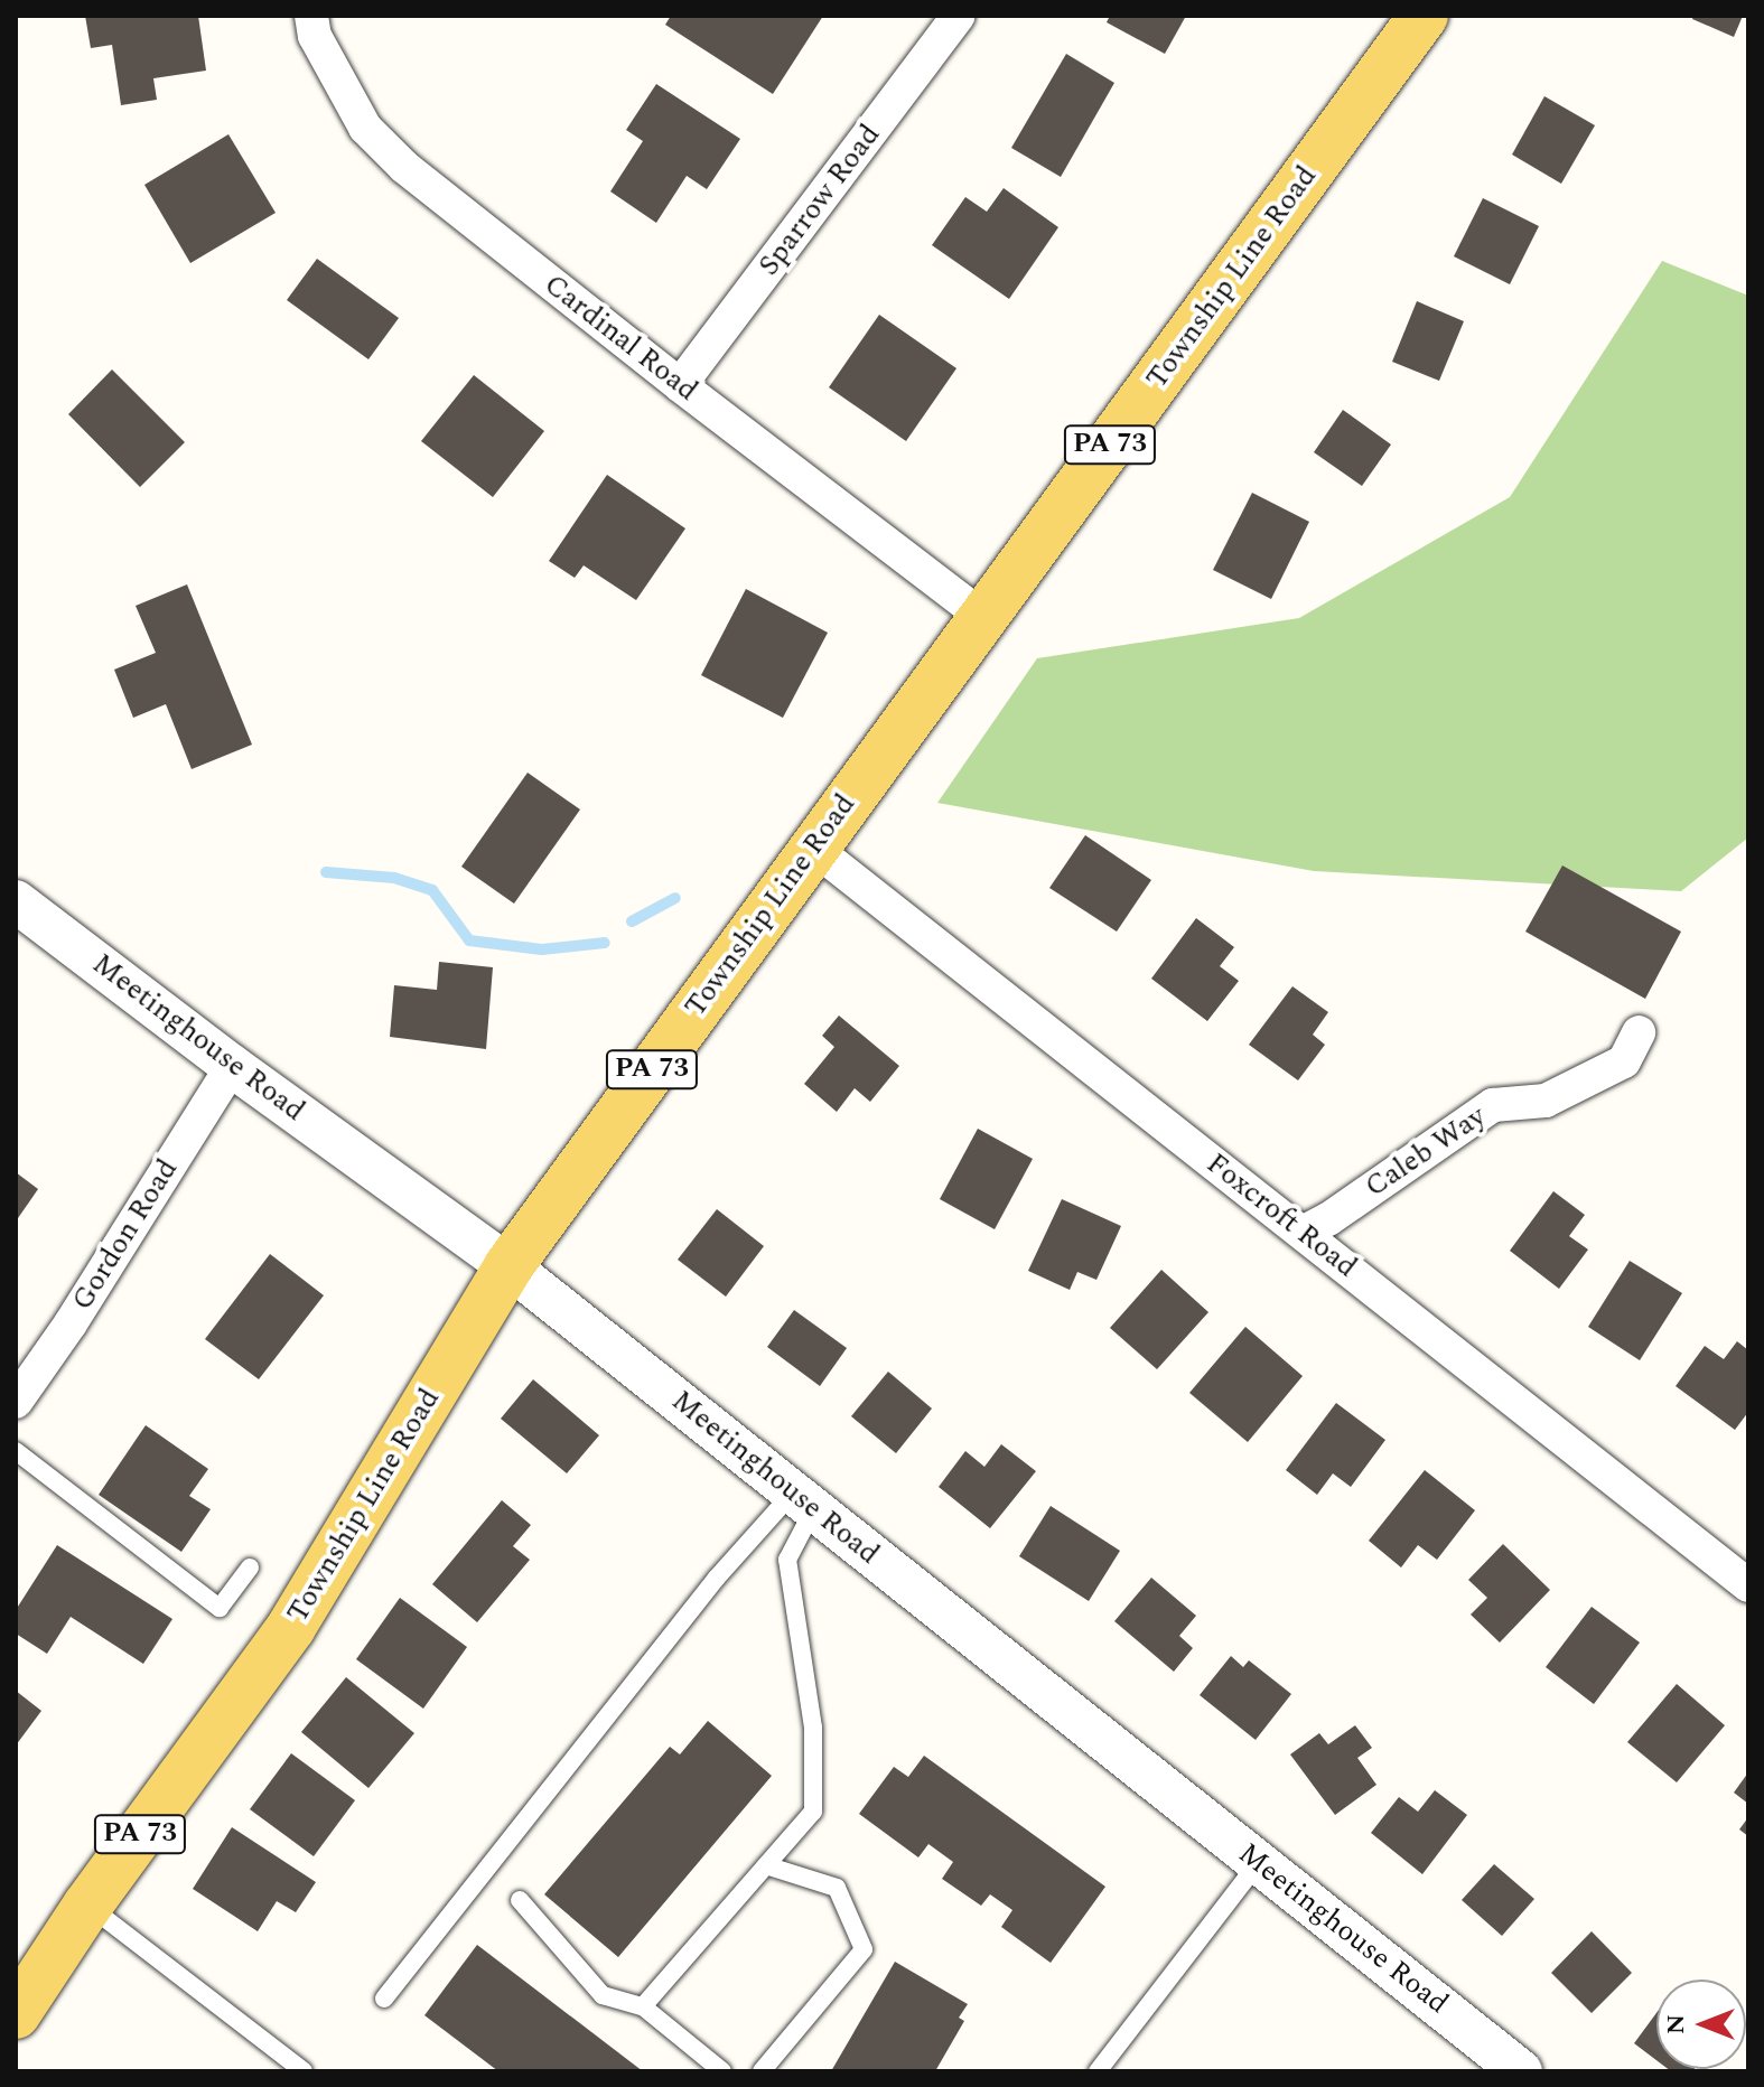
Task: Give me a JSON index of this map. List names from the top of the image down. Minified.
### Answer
{"streets":{"main road":["Township Line Road","PA 73"],"street":["Sparrow Road","Cardinal Road","Meetinghouse Road","Caleb Way","Foxcroft Road","Gordon Road"]},"crossings":[["Sparrow Road","Cardinal Road"],["Township Line Road","Cardinal Road"],["Township Line Road","Meetinghouse Road"],["Township Line Road","Foxcroft Road"],["Meetinghouse Road","Gordon Road"],["Caleb Way","Foxcroft Road"]],"north":"left"}
